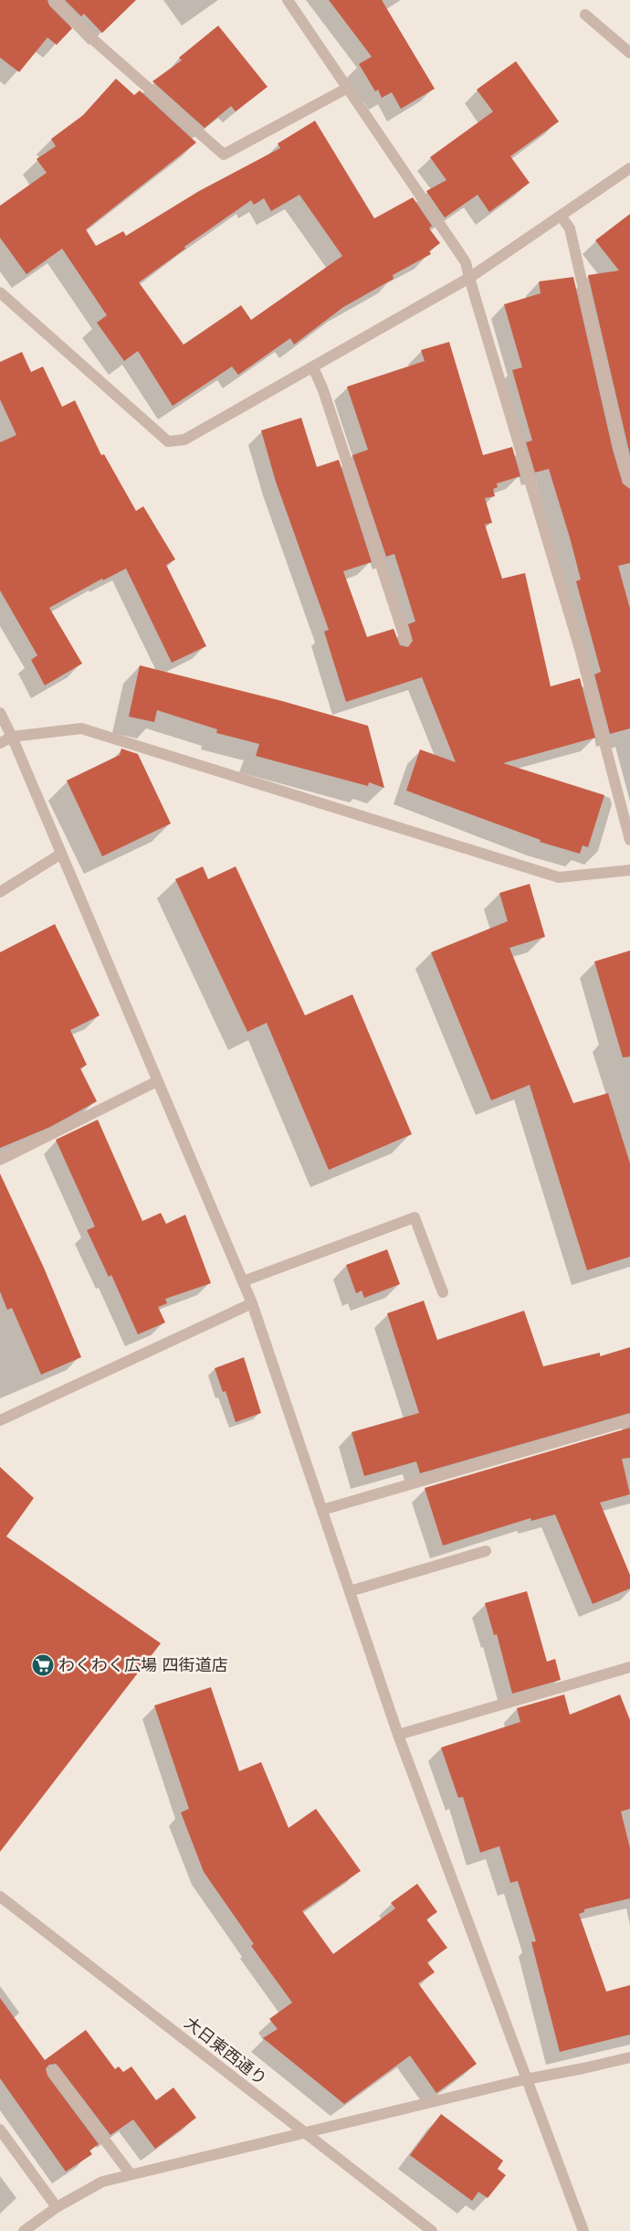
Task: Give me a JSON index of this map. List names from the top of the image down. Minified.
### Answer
{"streets":{"street":["大日東西通り"]},"places":{"supermarket":["わくわく広場 四街道店"]}}
